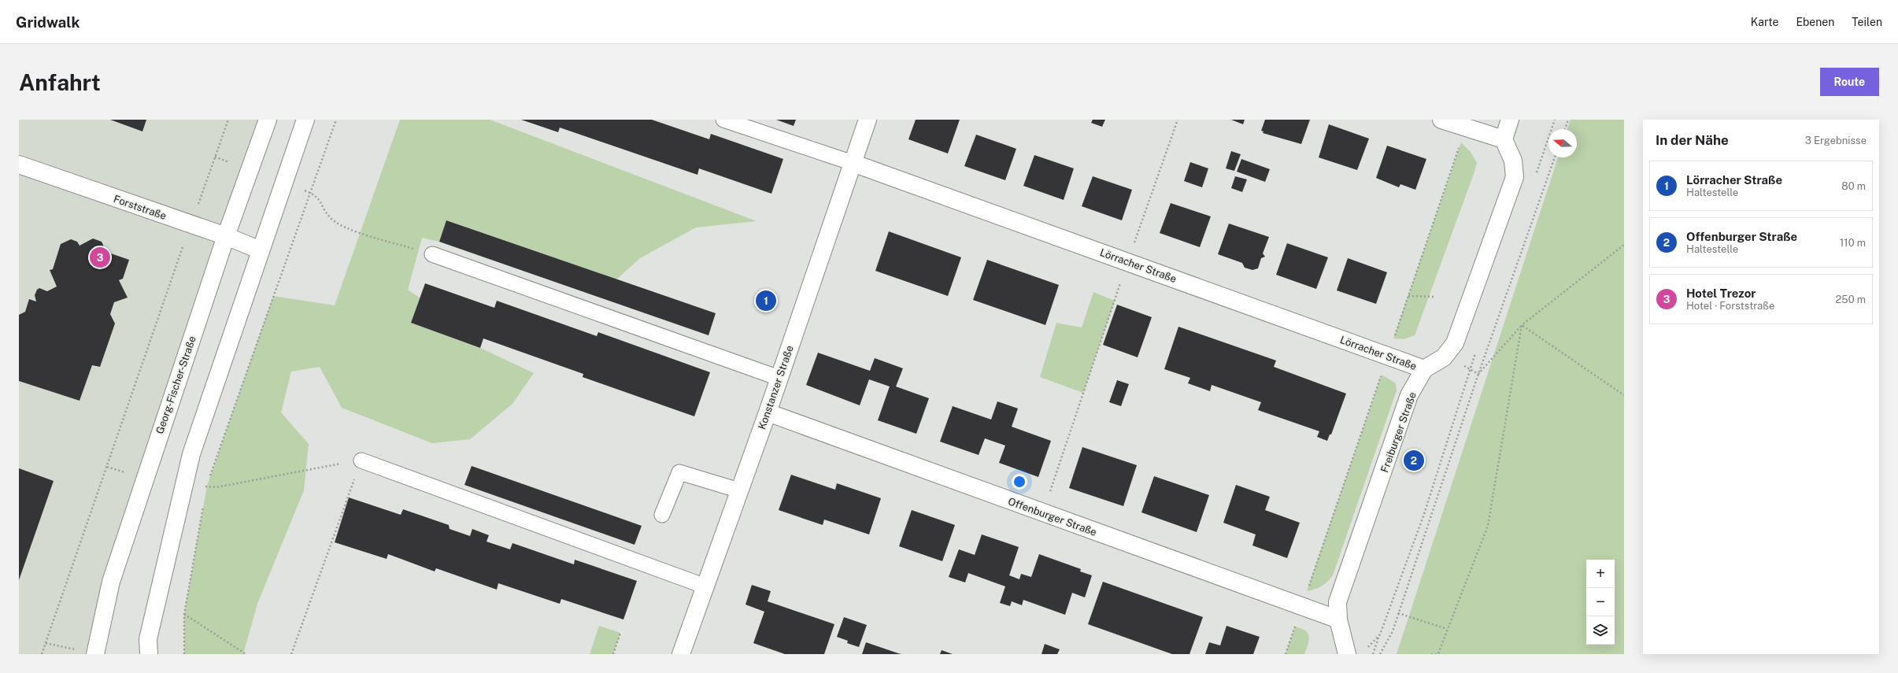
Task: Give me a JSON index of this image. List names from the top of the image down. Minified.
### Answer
{"streets":{"street":["Forststraße","Lörracher Straße","Georg-Fischer-Straße","Konstanzer Straße","Freiburger Straße","Offenburger Straße"]},"crossings":[["Forststraße","Georg-Fischer-Straße"],["Lörracher Straße","Konstanzer Straße"],["Lörracher Straße","Freiburger Straße"],["Konstanzer Straße","Offenburger Straße"],["Freiburger Straße","Offenburger Straße"]],"north":"left","page":{"header":"Gridwalk","nav":["Karte","Ebenen","Teilen"],"buttons":"Route","title":"Anfahrt","heading":["In der Nähe","3 Ergebnisse"],"list":[{"mark":"1","name":"Lörracher Straße","note":"Haltestelle","value":"80 m"},{"mark":"2","name":"Offenburger Straße","note":"Haltestelle","value":"110 m"},{"mark":"3","name":"Hotel Trezor","note":"Hotel · Forststraße","value":"250 m"}],"pins":["3","1","2"],"map_buttons":["+","−"]}}
